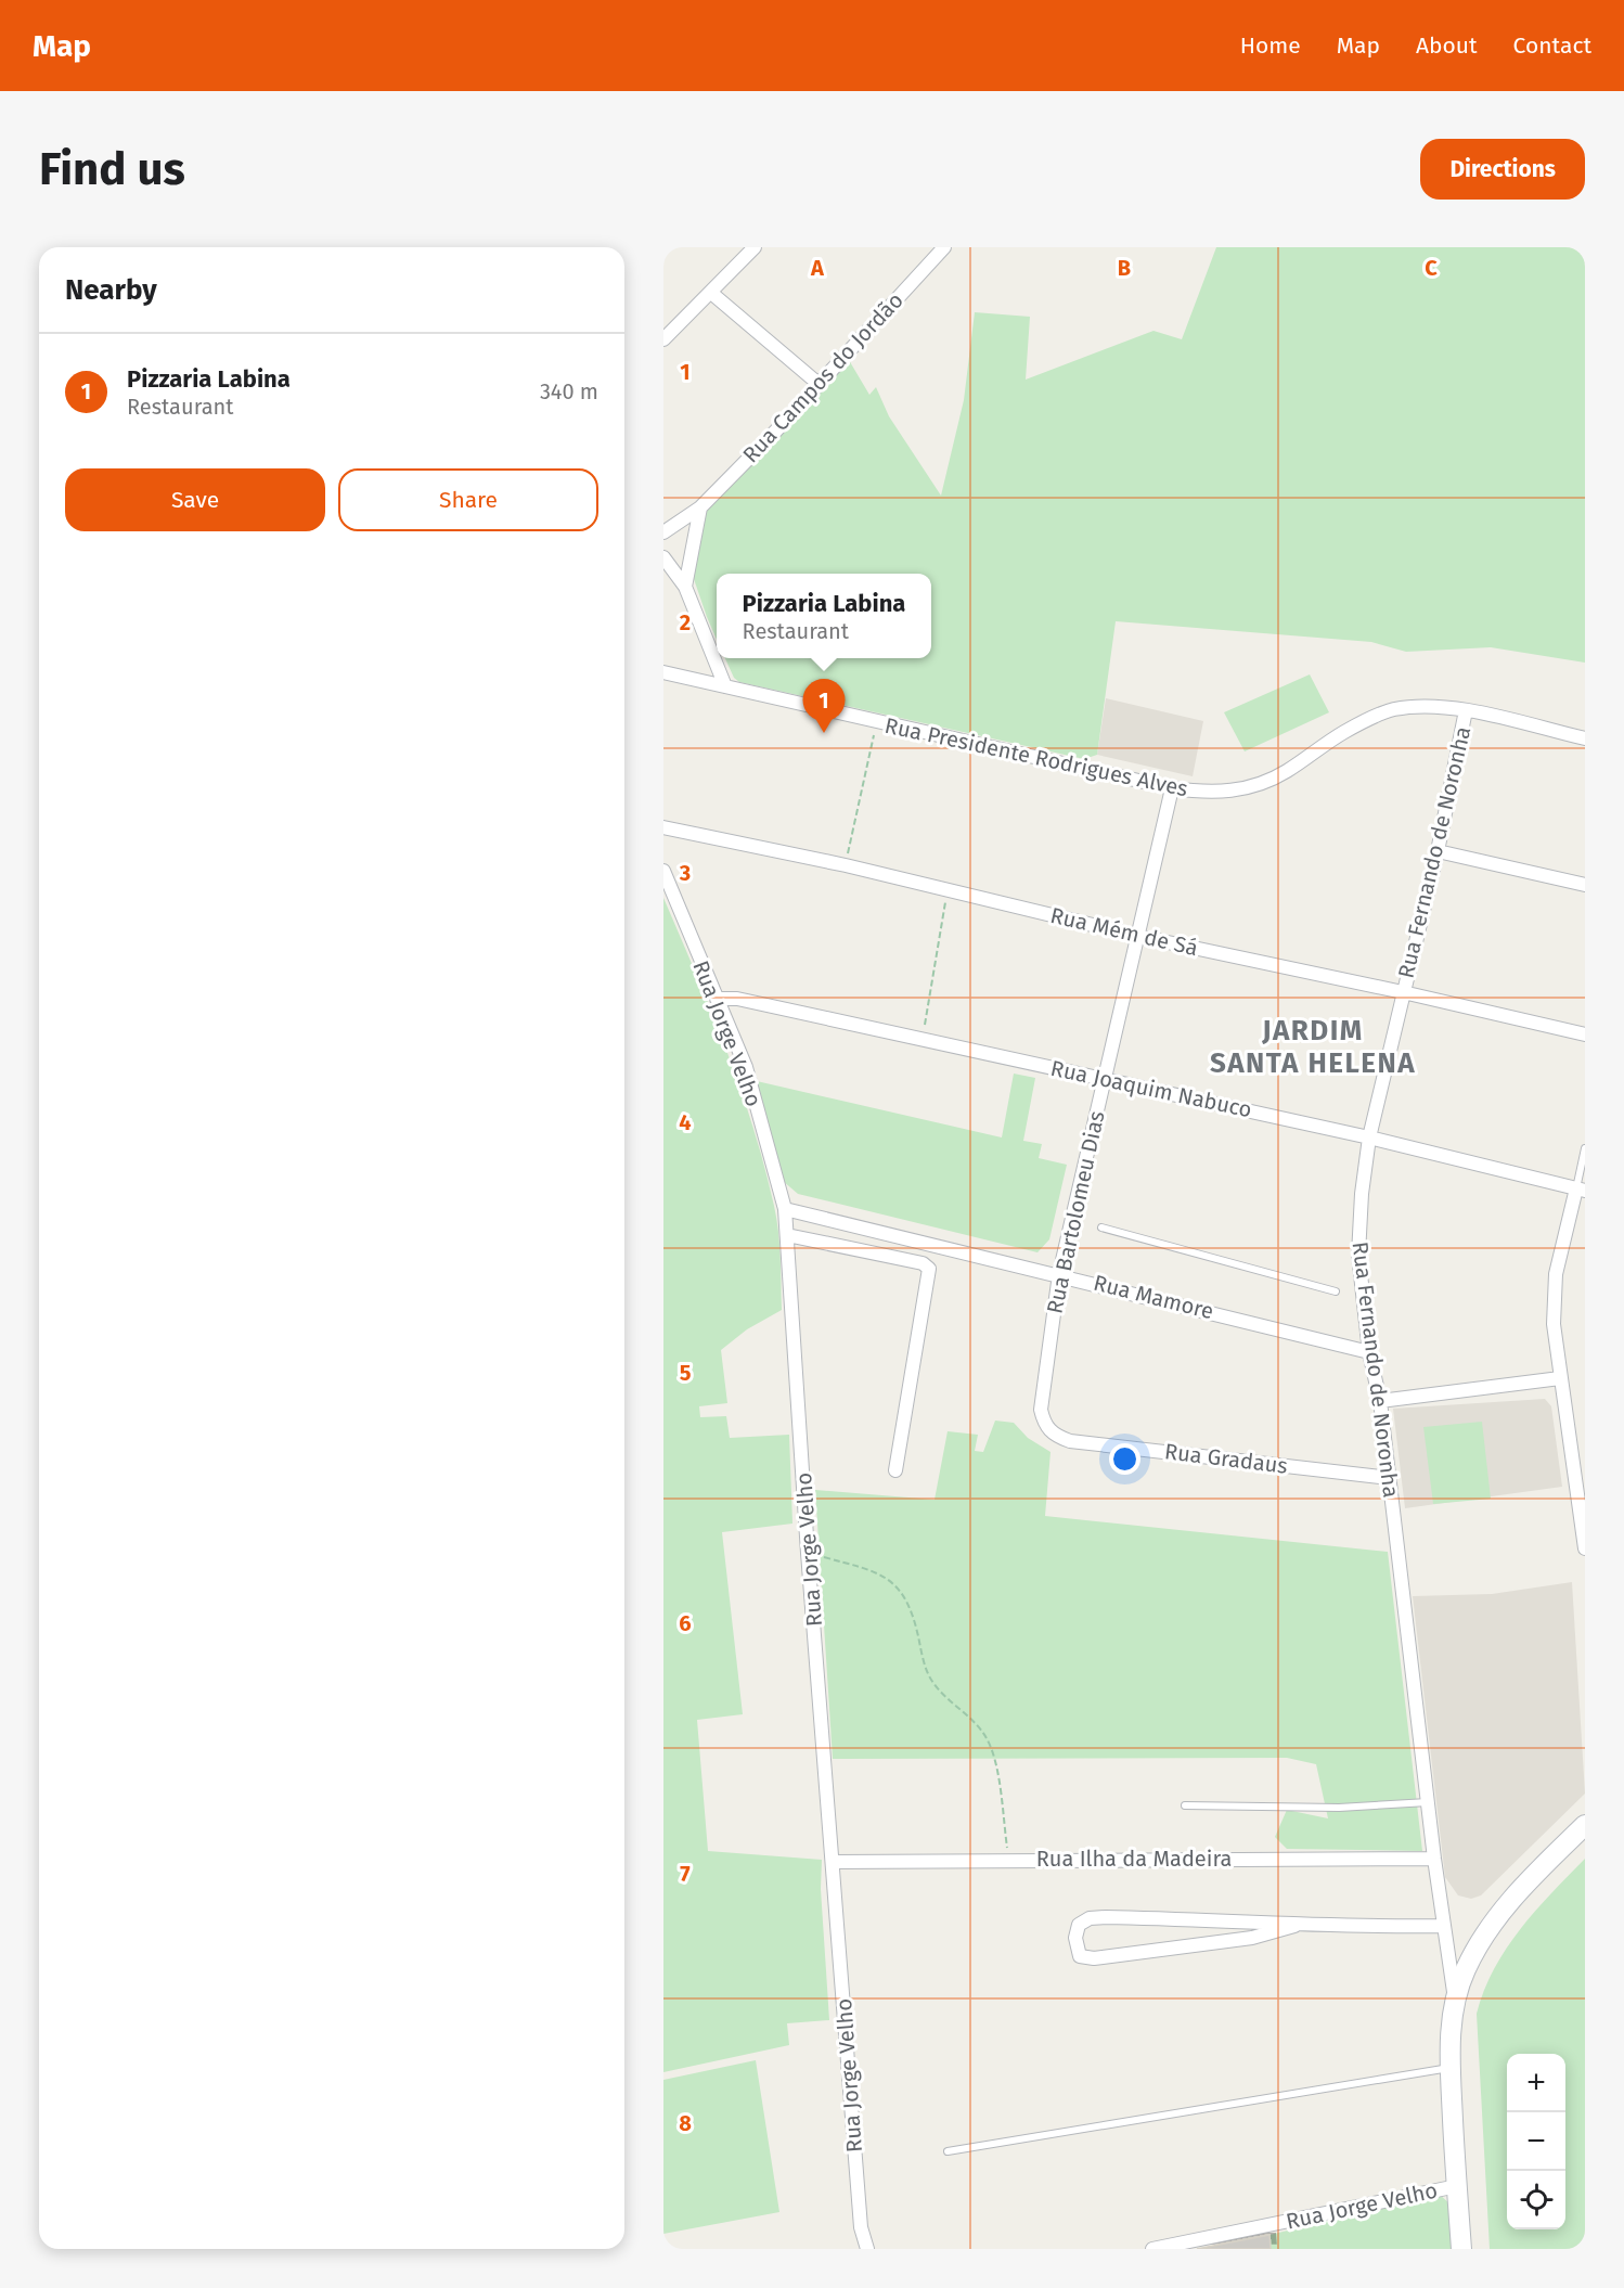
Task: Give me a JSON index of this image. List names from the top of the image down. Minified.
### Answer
{"streets":{"street":["Rua Campos do Jordão","Rua Presidente Rodrigues Alves","Rua Fernando de Noronha","Rua Mém de Sá","Rua Jorge Velho","Rua Joaquim Nabuco","Rua Bartolomeu Dias","Rua Mamore","Rua Gradaus","Rua Ilha da Madeira"]},"crossings":[["Rua Presidente Rodrigues Alves","Rua Fernando de Noronha"],["Rua Presidente Rodrigues Alves","Rua Bartolomeu Dias"],["Rua Fernando de Noronha","Rua Mém de Sá"],["Rua Fernando de Noronha","Rua Joaquim Nabuco"],["Rua Fernando de Noronha","Rua Mamore"],["Rua Fernando de Noronha","Rua Gradaus"],["Rua Fernando de Noronha","Rua Ilha da Madeira"],["Rua Mém de Sá","Rua Bartolomeu Dias"],["Rua Jorge Velho","Rua Joaquim Nabuco"],["Rua Jorge Velho","Rua Mamore"],["Rua Jorge Velho","Rua Ilha da Madeira"],["Rua Joaquim Nabuco","Rua Bartolomeu Dias"],["Rua Bartolomeu Dias","Rua Mamore"],["Rua Bartolomeu Dias","Rua Gradaus"]],"districts":["JARDIM SANTA HELENA"],"page":{"header":"Map","nav":["Home","Map","About","Contact"],"buttons":["Directions",["Save","Share"]],"title":"Find us","heading":"Nearby","list":[{"mark":"1","name":"Pizzaria Labina","note":"Restaurant","value":"340 m"}],"popup":["Pizzaria Labina","Restaurant"],"pins":"1","map_buttons":["+","−"]},"grid":{"columns":["A","B","C"],"rows":["1","2","3","4","5","6","7","8"]}}
